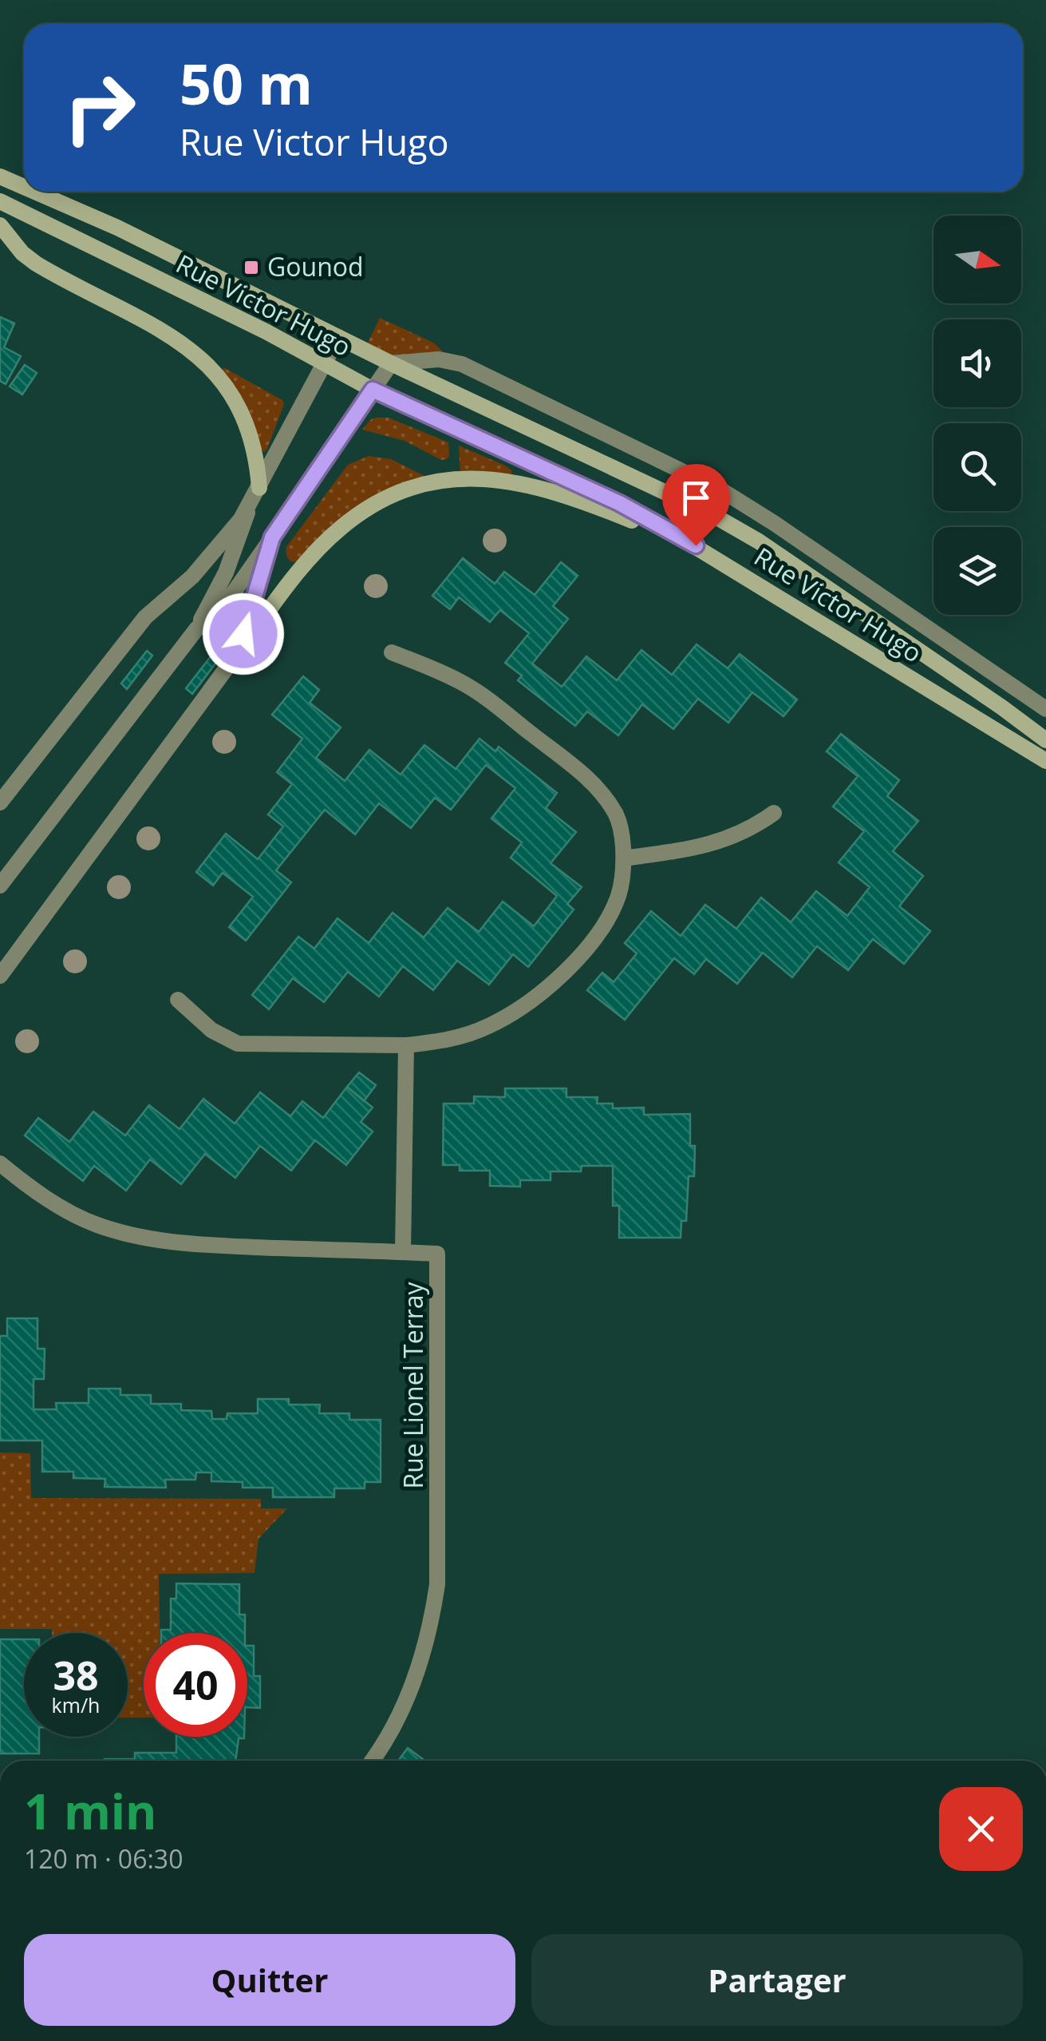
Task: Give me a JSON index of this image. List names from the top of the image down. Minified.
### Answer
{"streets":{"main road":["Rue Victor Hugo"],"street":["Rue Lionel Terray"]},"places":{"transit":["Gounod"]},"north":"right","page":{"turn":["50 m","Rue Victor Hugo"],"speed":"38 km/h","limit":"40","heading":["1 min","120 m · 06:30"],"buttons":["Quitter","Partager"]}}
